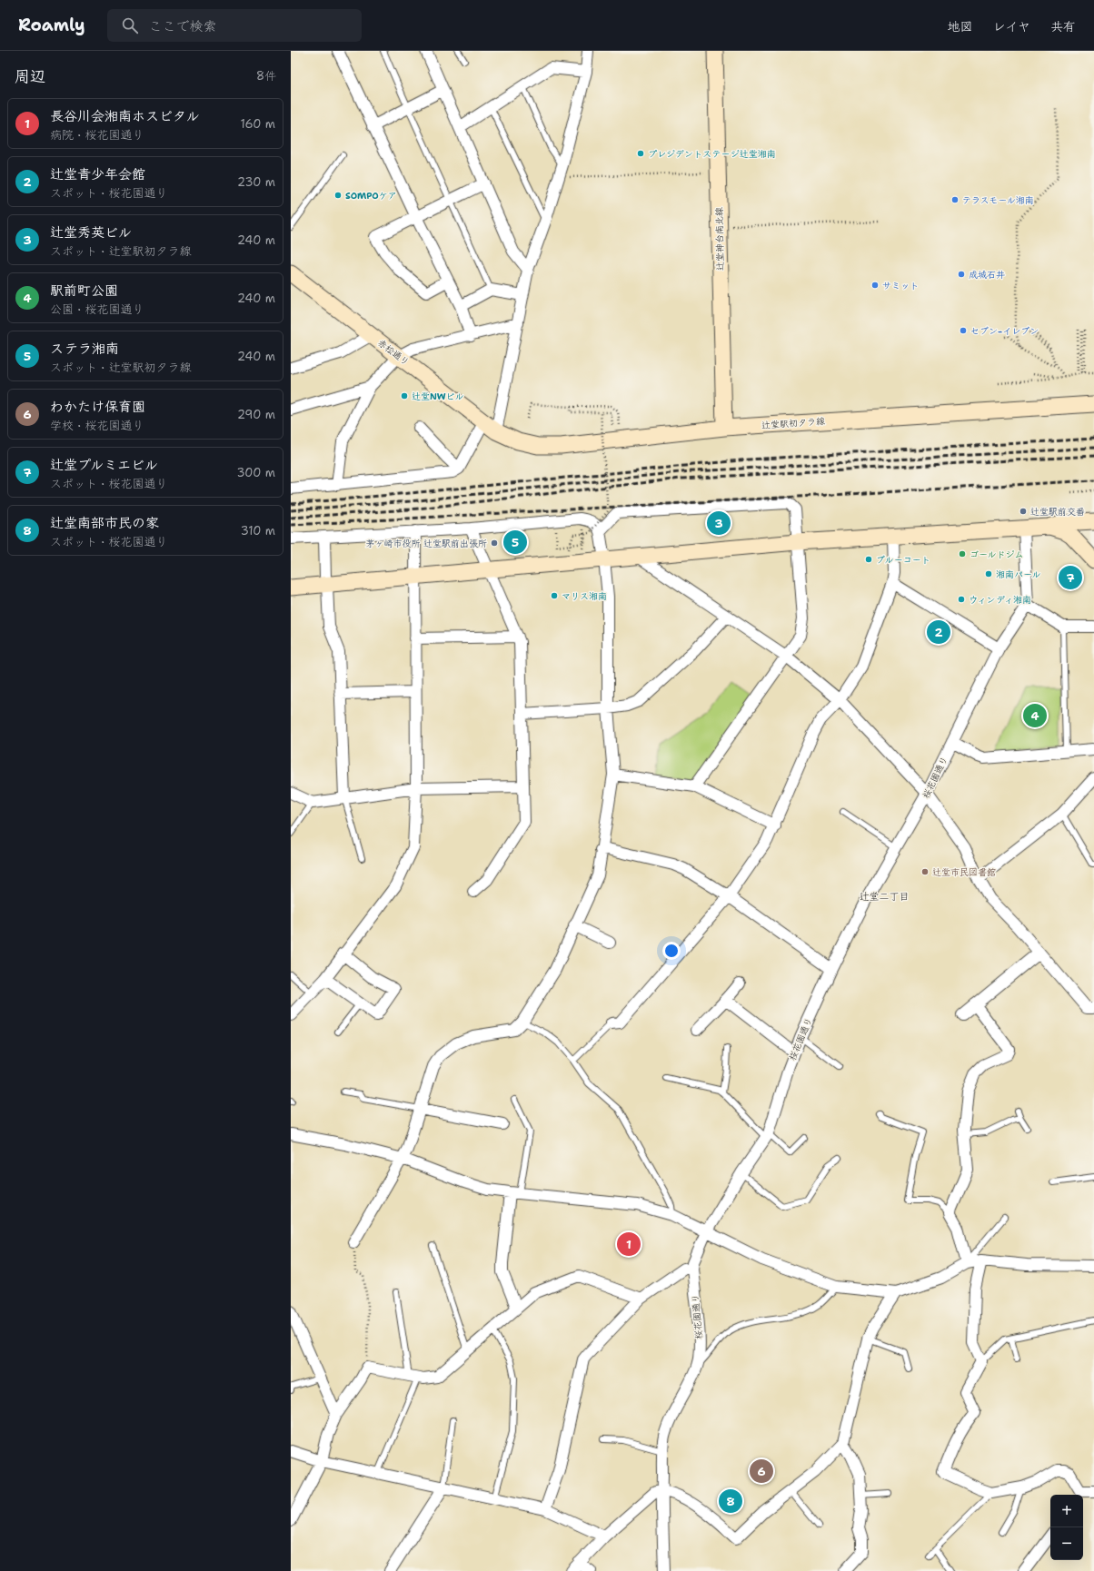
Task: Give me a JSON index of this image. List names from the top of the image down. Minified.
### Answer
{"streets":{"street":["辻堂神台南北線","赤松通り","辻堂駅初タラ線","桜花園通り"]},"crossings":[["辻堂神台南北線","辻堂駅初タラ線"],["赤松通り","辻堂駅初タラ線"]],"districts":["辻堂二丁目"],"places":["プレジデントステージ辻堂湘南","SOMPOケア","テラスモール湘南","成城石井","サミット","セブン-イレブン","辻堂NWビル","辻堂駅前交番","茅ヶ崎市役所 辻堂駅前出張所","ゴールドジム","ブルーコート","湘南パール","マリス湘南","ウィンディ湘南","辻堂市民図書館"],"page":{"header":"Roamly","search":"ここで検索","nav":["地図","レイヤ","共有"],"heading":["周辺","8件"],"list":[{"mark":"1","name":"長谷川会湘南ホスピタル","note":"病院 · 桜花園通り","value":"160 m"},{"mark":"2","name":"辻堂青少年会館","note":"スポット · 桜花園通り","value":"230 m"},{"mark":"3","name":"辻堂秀英ビル","note":"スポット · 辻堂駅初タラ線","value":"240 m"},{"mark":"4","name":"駅前町公園","note":"公園 · 桜花園通り","value":"240 m"},{"mark":"5","name":"ステラ湘南","note":"スポット · 辻堂駅初タラ線","value":"240 m"},{"mark":"6","name":"わかたけ保育園","note":"学校 · 桜花園通り","value":"290 m"},{"mark":"7","name":"辻堂プルミエビル","note":"スポット · 桜花園通り","value":"300 m"},{"mark":"8","name":"辻堂南部市民の家","note":"スポット · 桜花園通り","value":"310 m"}],"pins":["3","5","7","2","4","1","6","8"],"map_buttons":["+","−"]}}
